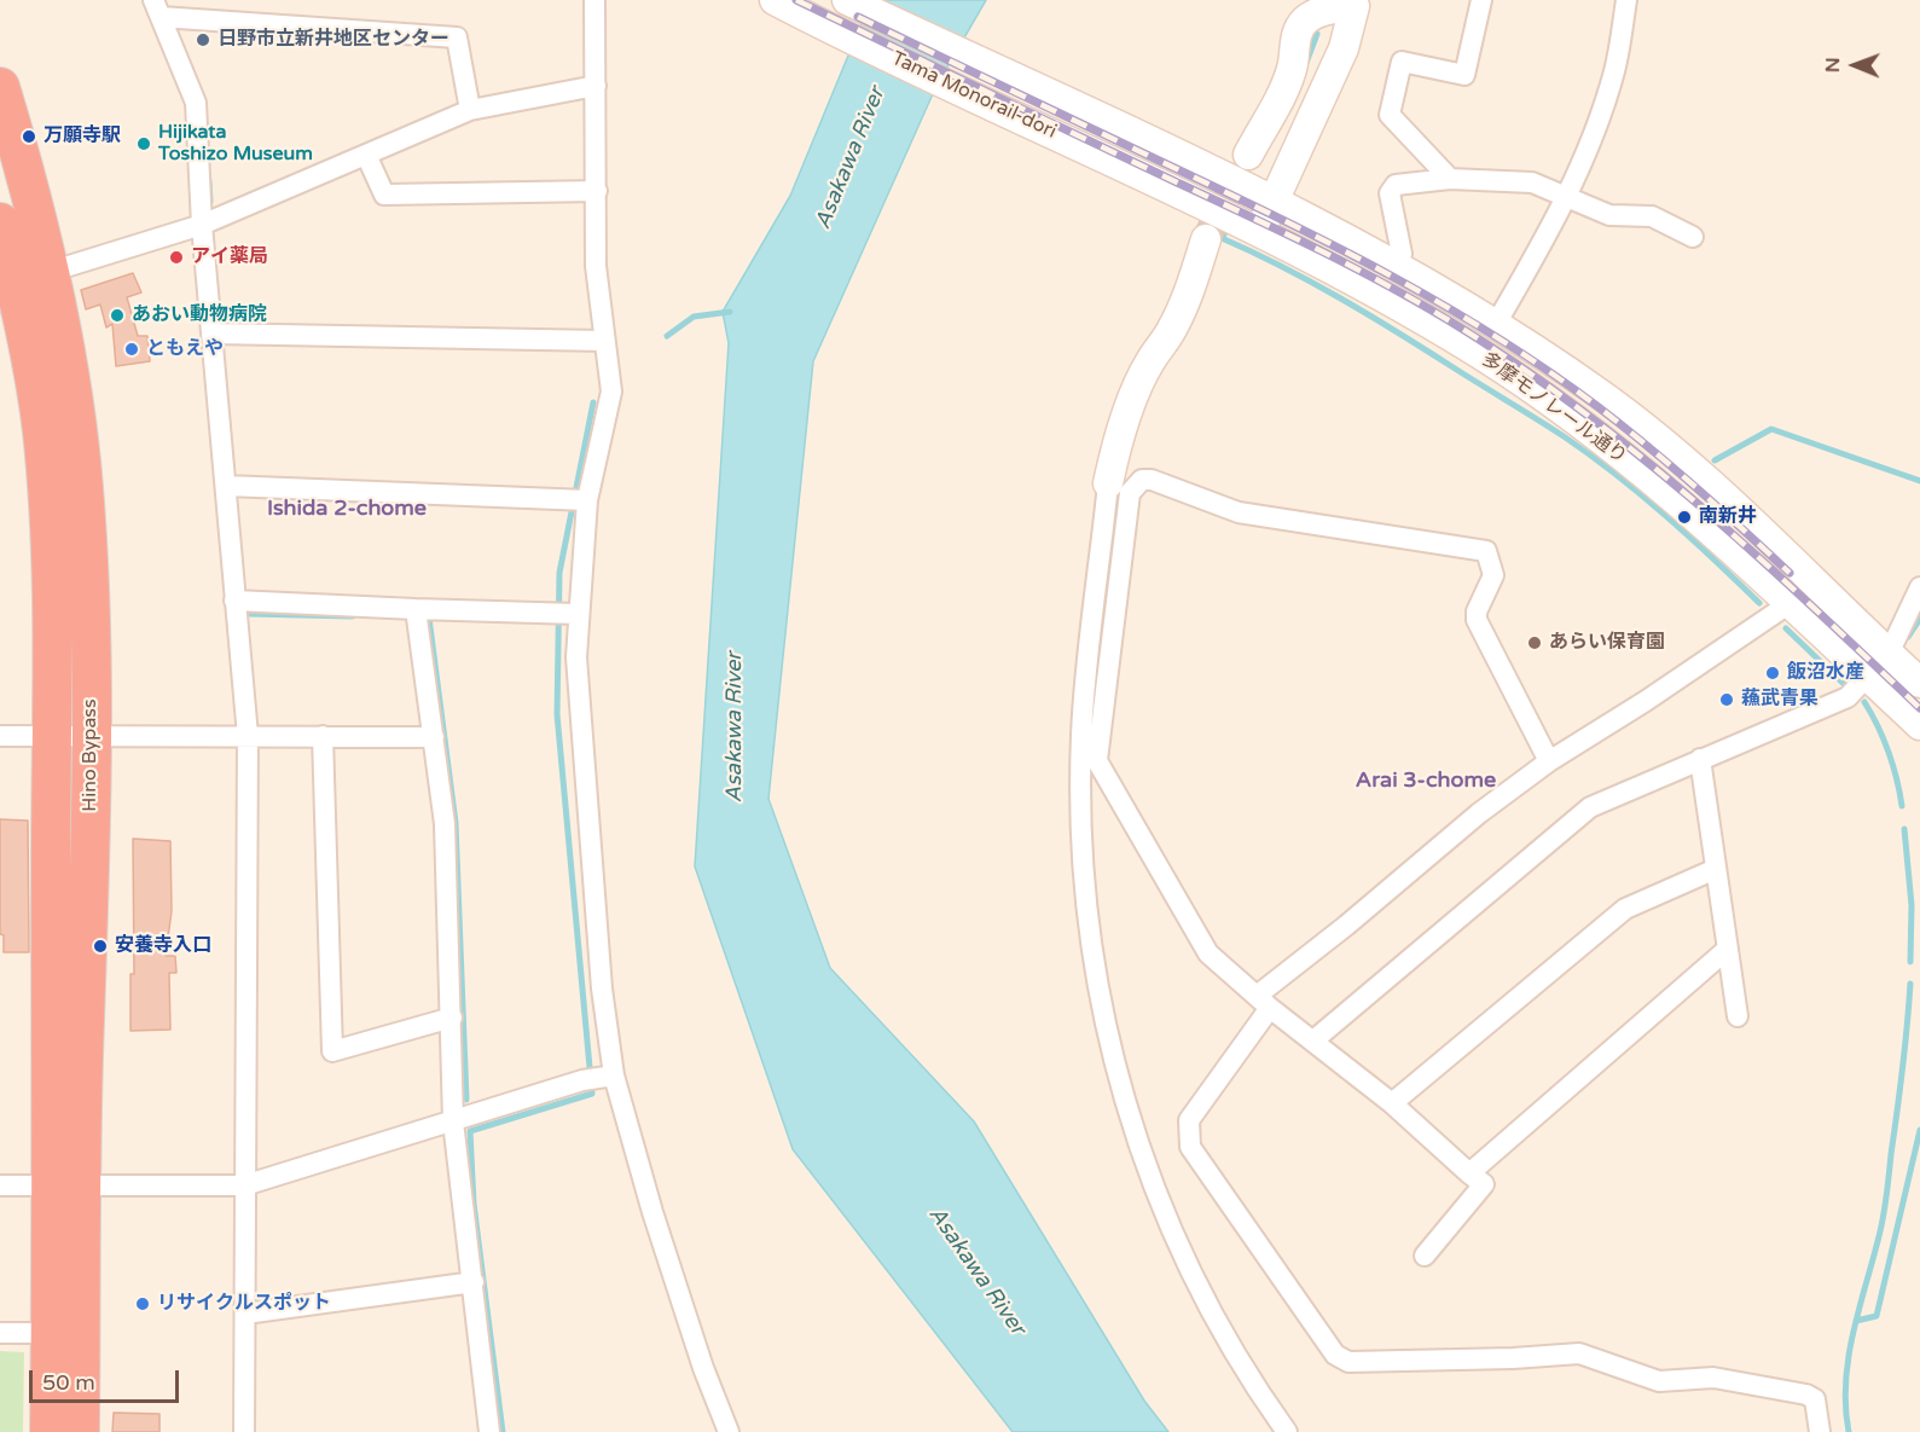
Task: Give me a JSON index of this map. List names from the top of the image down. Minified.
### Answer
{"streets":{"highway":["Hino Bypass"],"main road":["Tama Monorail-dori","多摩モノレール通り"]},"crossings":[["Tama Monorail-dori","多摩モノレール通り"]],"districts":["Ishida 2-chome","Arai 3-chome"],"water":["Asakawa River"],"places":["日野市立新井地区センター","万願寺駅","Hijikata Toshizo Museum","アイ薬局","あおい動物病院","ともえや","南新井","あらい保育園","飯沼水産","蘓武青果","安養寺入口","リサイクルスポット"],"scale_bar":"50 m","north":"left"}
